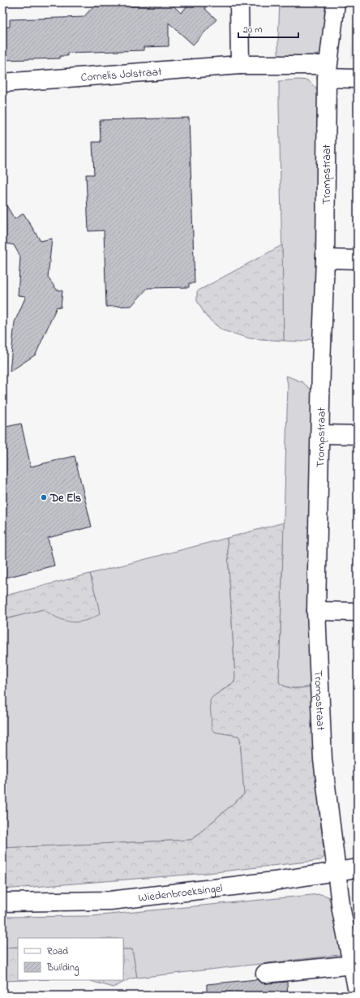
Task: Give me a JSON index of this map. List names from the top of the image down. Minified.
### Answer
{"streets":{"street":["Cornelis Jolstraat","Trompstraat","Wiedenbroeksingel"]},"crossings":[["Cornelis Jolstraat","Trompstraat"],["Trompstraat","Wiedenbroeksingel"]],"places":["De Els"],"legend":["Road","Building"],"scale_bar":"20 m"}
